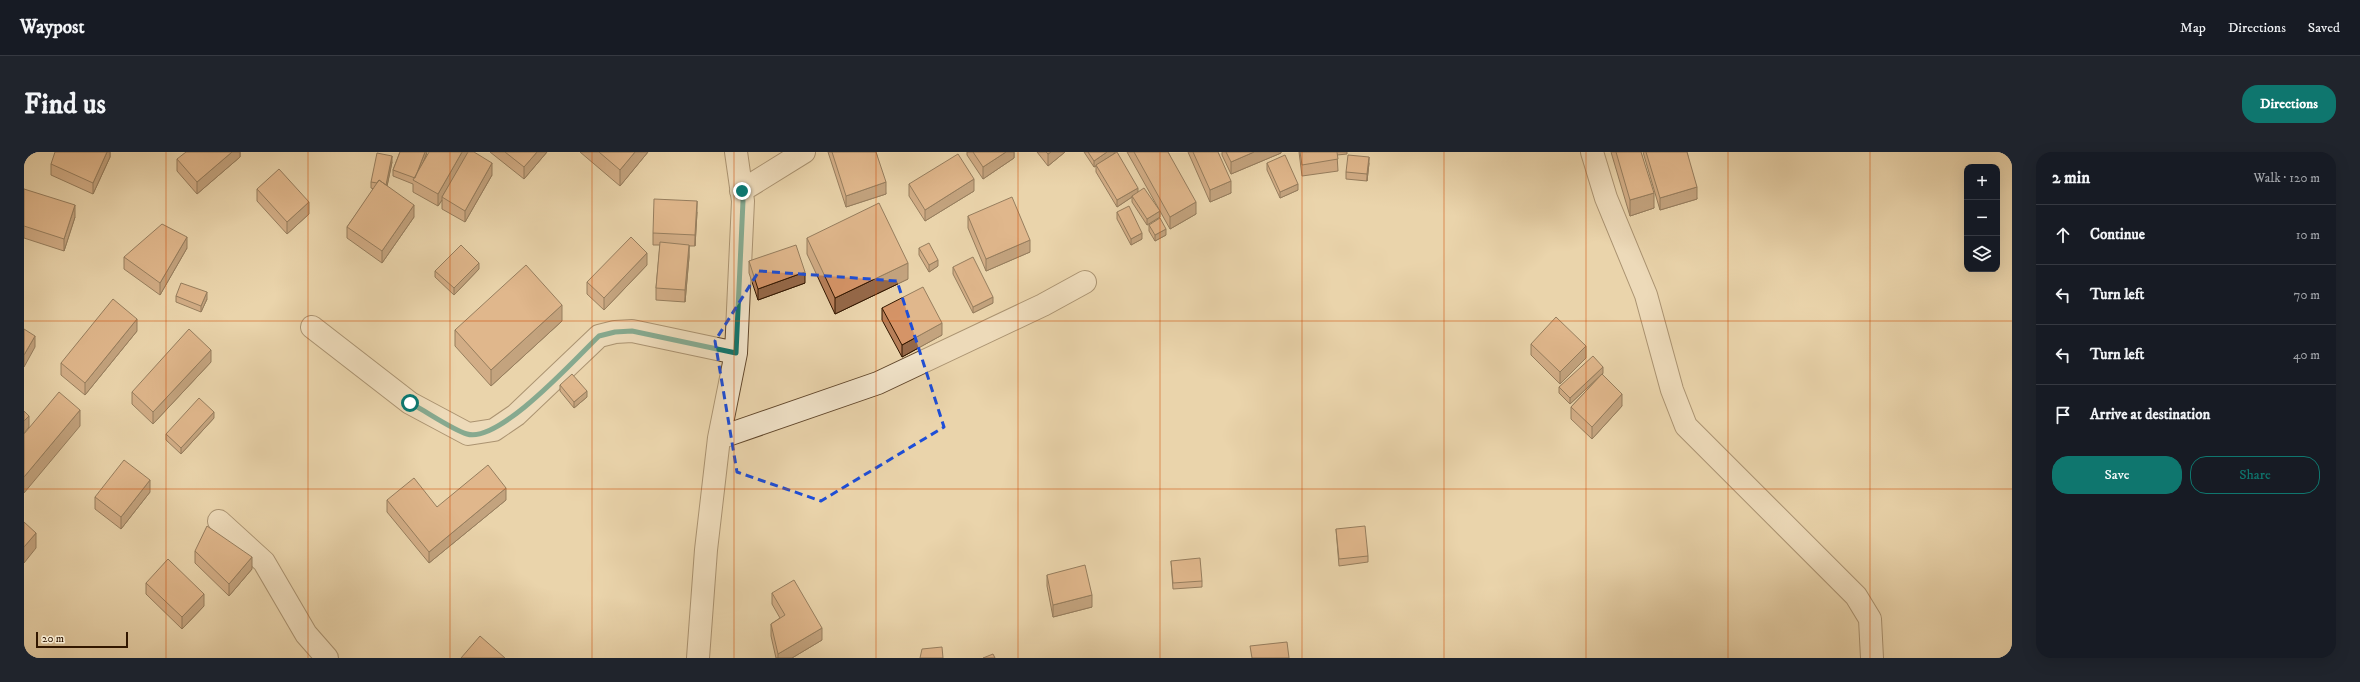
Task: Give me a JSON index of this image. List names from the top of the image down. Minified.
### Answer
{"scale_bar":"20 m","page":{"header":"Waypost","nav":["Map","Directions","Saved"],"buttons":["Directions",["Save","Share"]],"title":"Find us","heading":["2 min","Walk · 120 m"],"map_buttons":["+","−"],"list":[["Continue","10 m"],["Turn left","70 m"],["Turn left","40 m"],"Arrive at destination"],"scale":"20 m"}}
